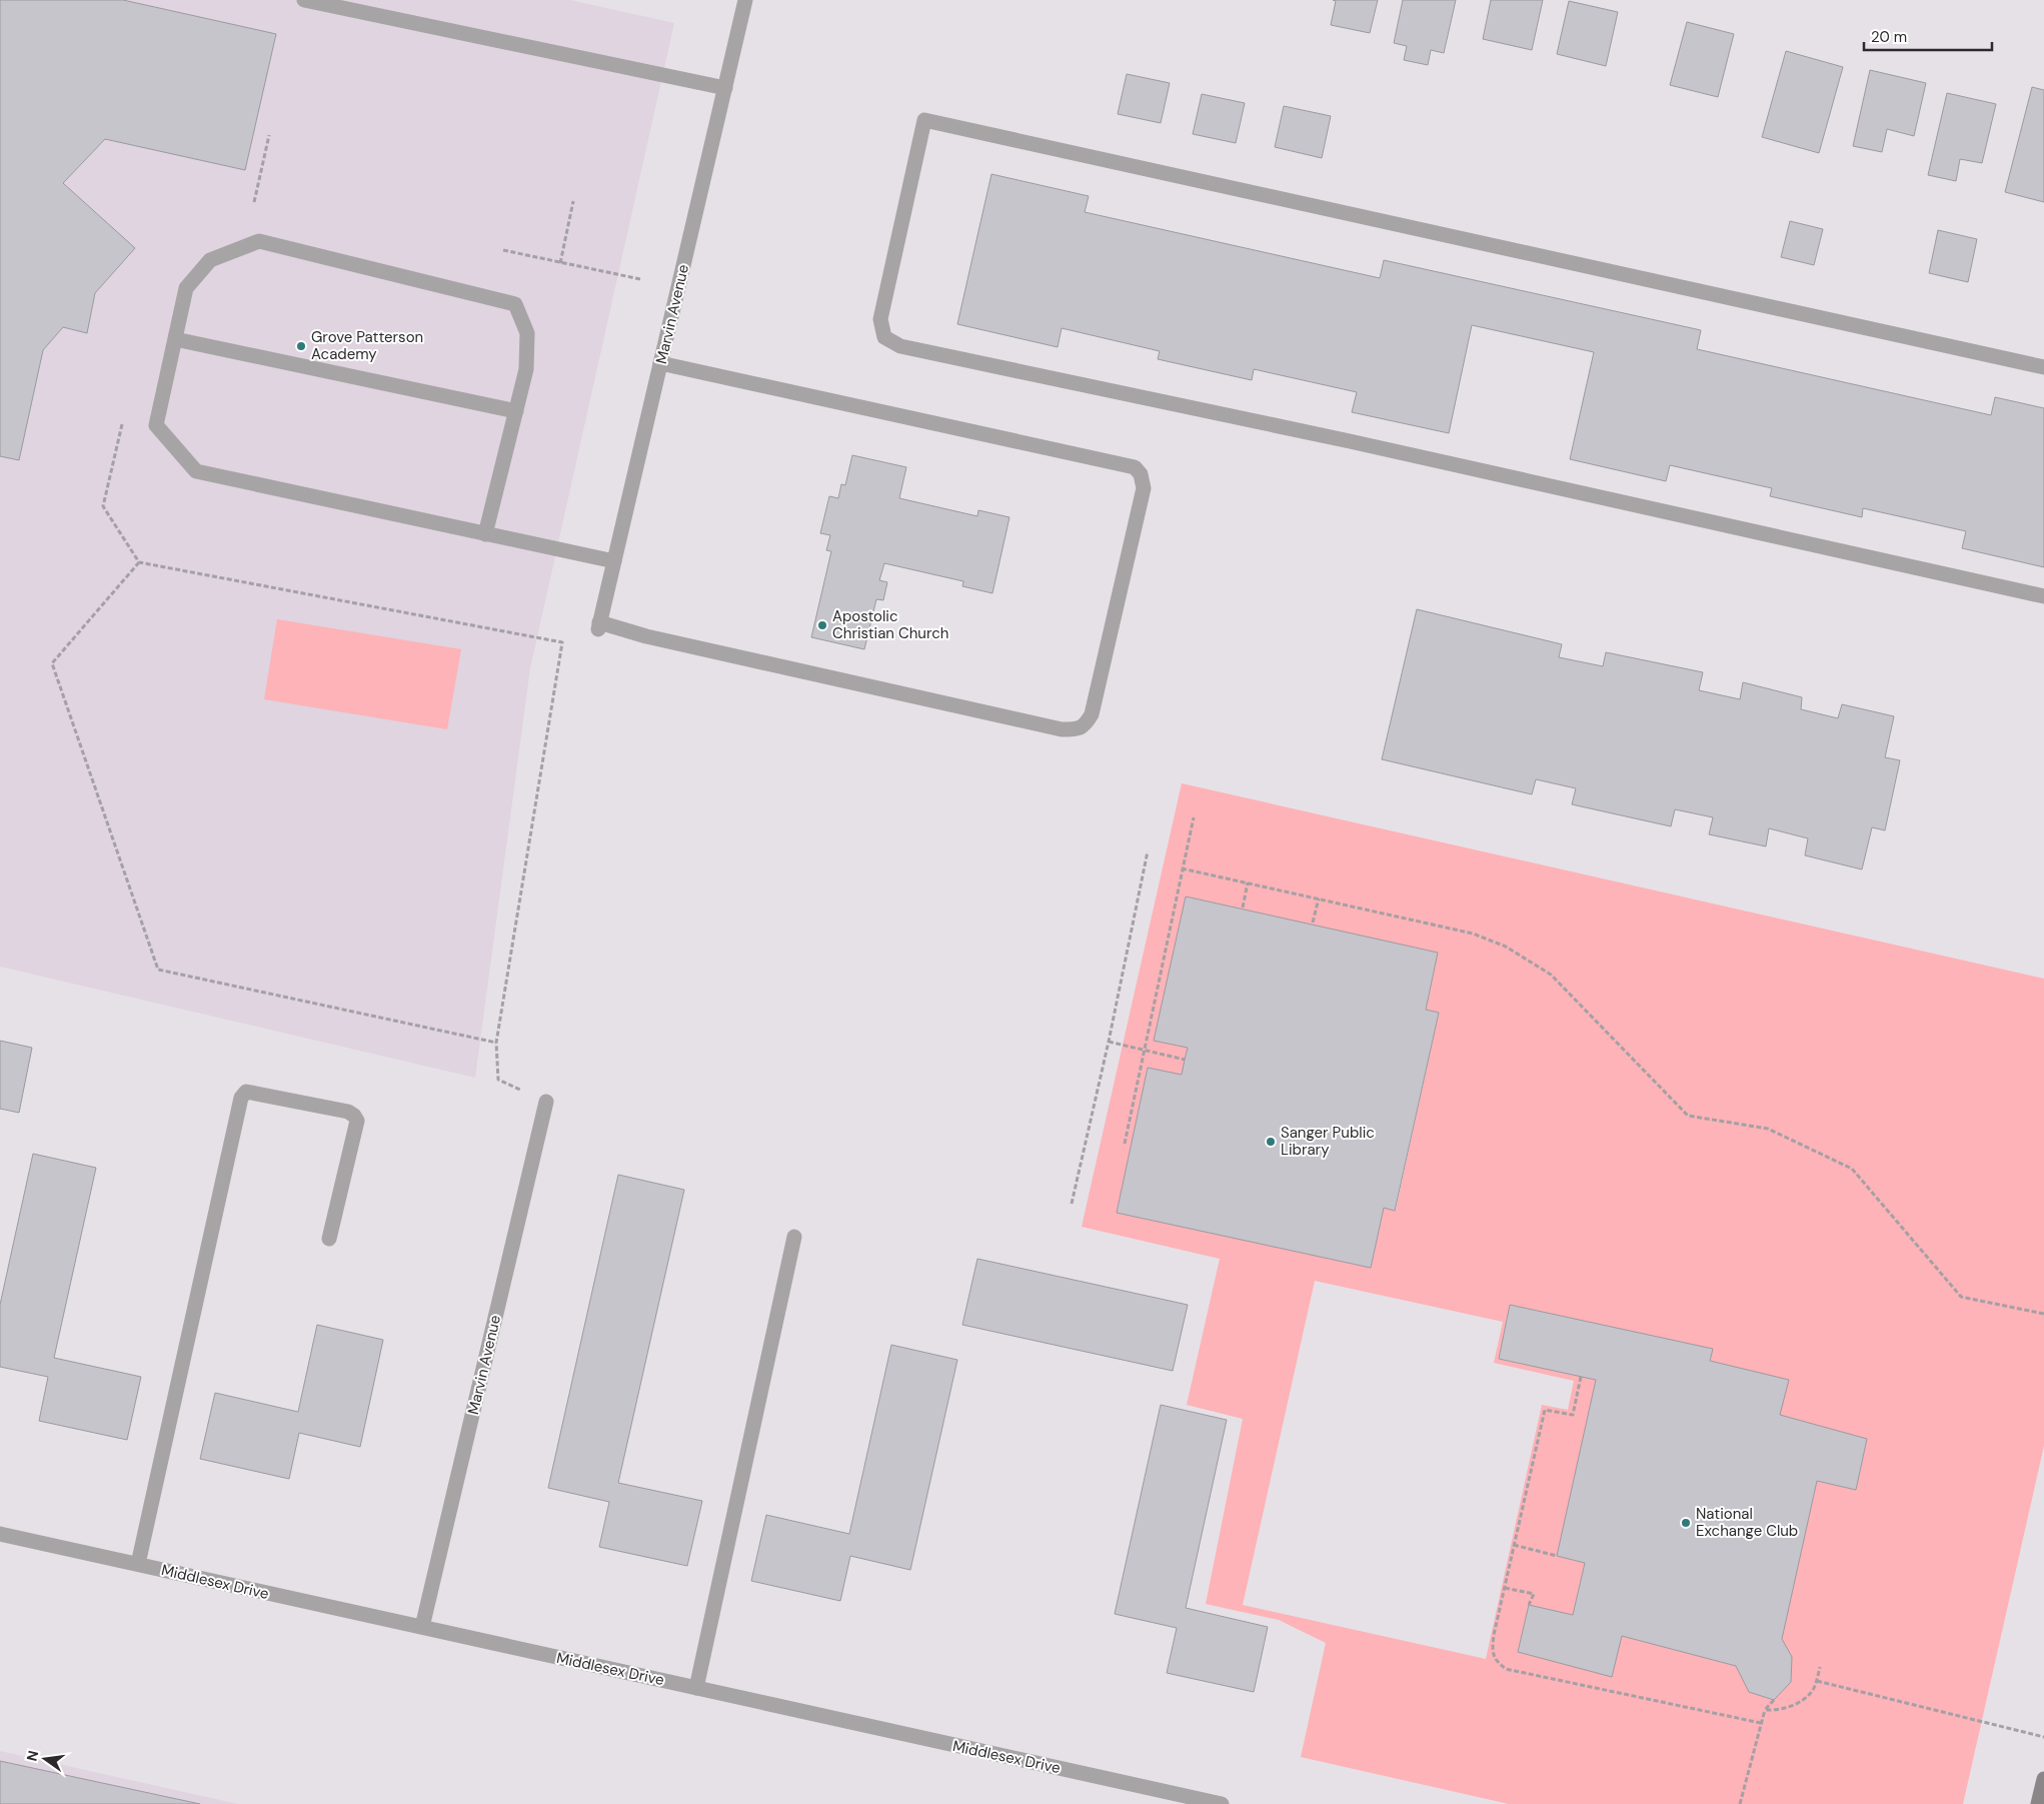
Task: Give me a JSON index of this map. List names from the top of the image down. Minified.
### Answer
{"streets":{"street":["Marvin Avenue","Middlesex Drive"]},"crossings":[["Marvin Avenue","Middlesex Drive"]],"places":["Grove Patterson Academy","Apostolic Christian Church","Sanger Public Library","National Exchange Club"],"scale_bar":"20 m","north":"left"}
